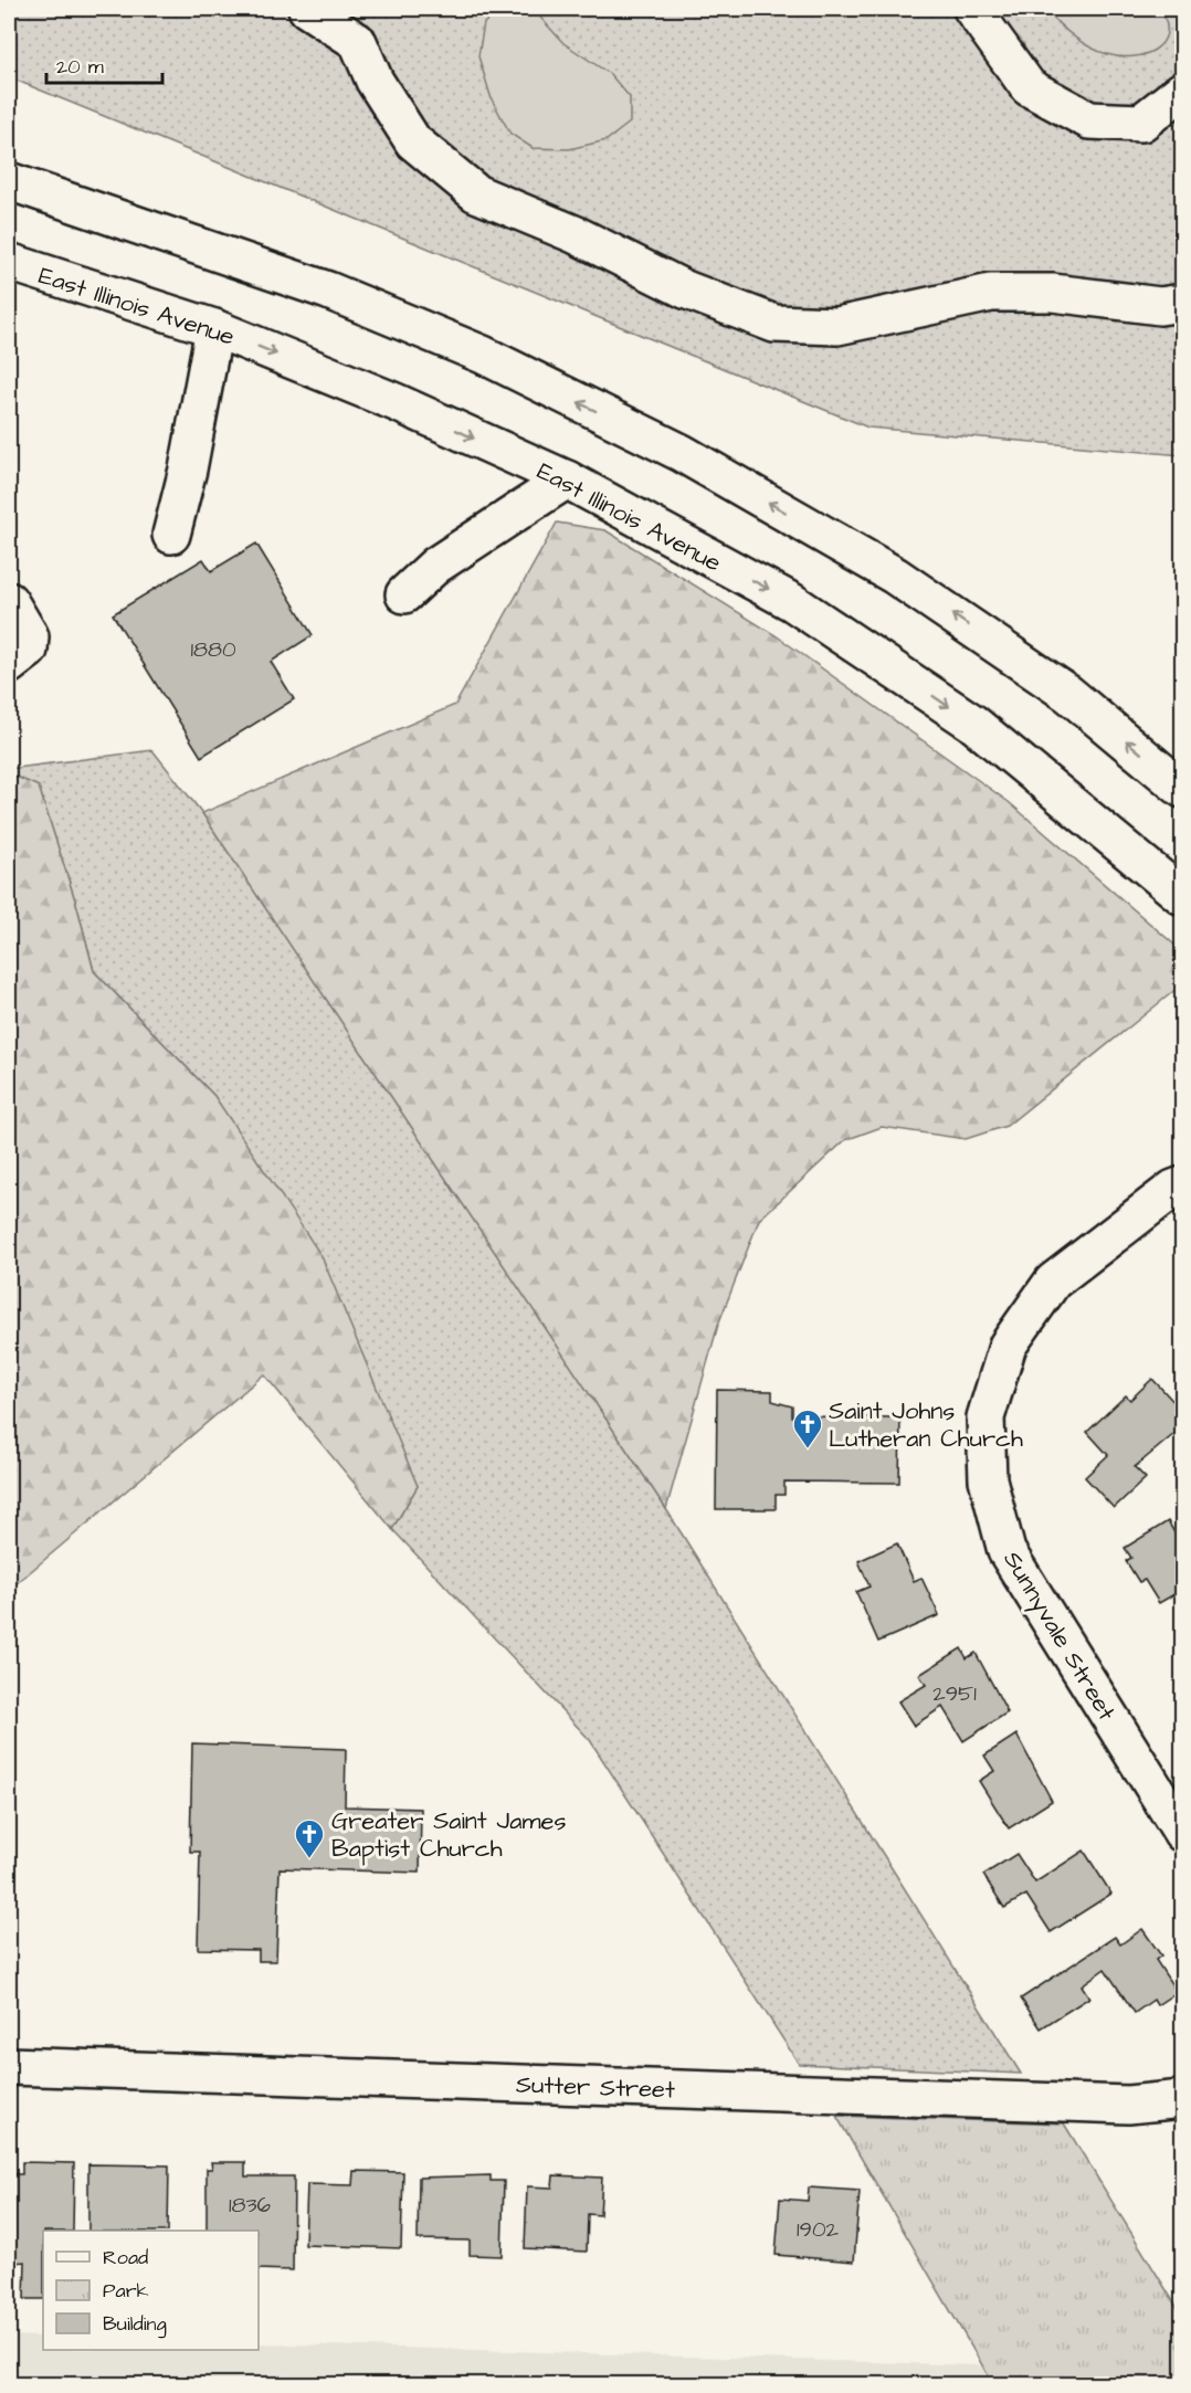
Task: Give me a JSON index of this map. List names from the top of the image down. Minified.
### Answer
{"streets":{"main road":["East Illinois Avenue","Sunnyvale Street","Sutter Street"]},"places":{"church":["Saint Johns Lutheran Church","Greater Saint James Baptist Church"]},"house_numbers":["1880","2951","1836","1902"],"legend":["Road","Park","Building"],"scale_bar":"20 m"}
